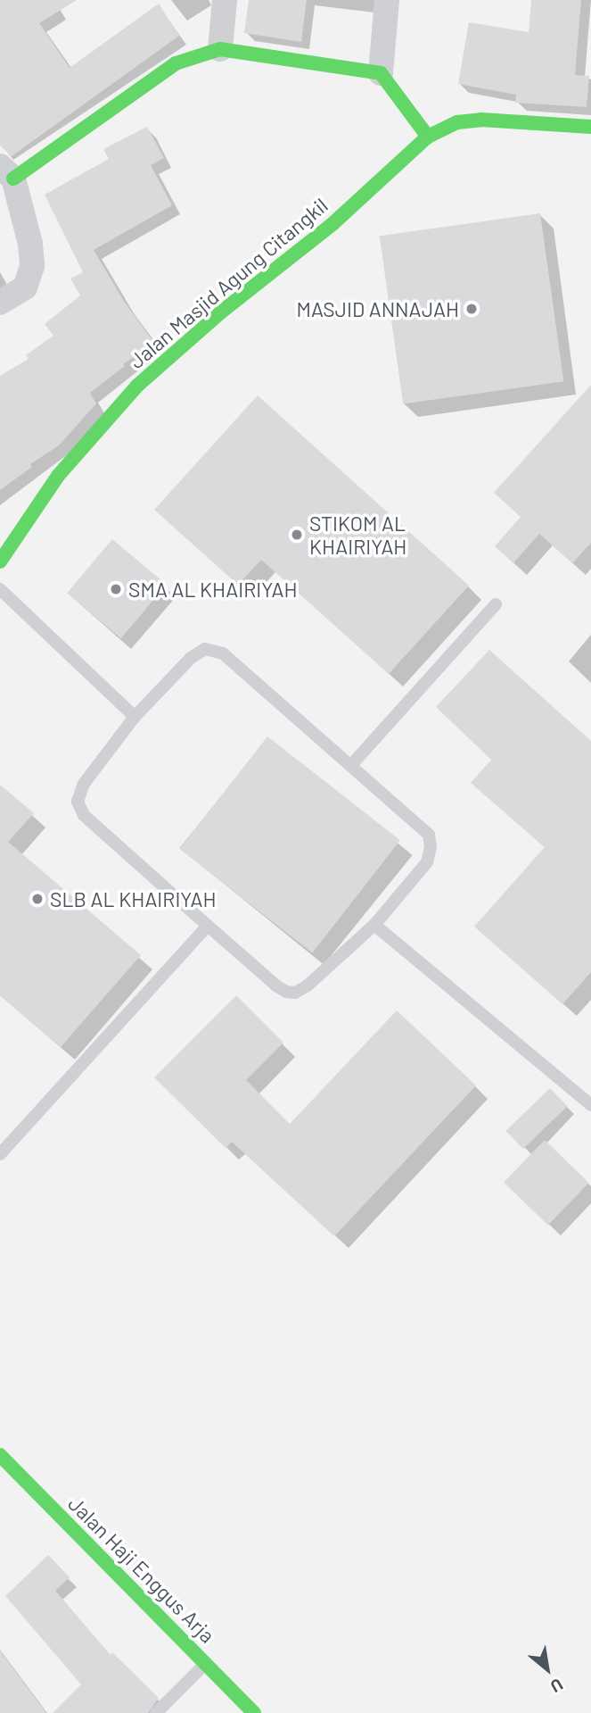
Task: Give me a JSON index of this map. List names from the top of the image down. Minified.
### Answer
{"streets":{"street":["Jalan Masjid Agung Citangkil","Jalan Haji Enggus Arja"]},"places":["MASJID ANNAJAH","STIKOM AL KHAIRIYAH","SMA AL KHAIRIYAH","SLB AL KHAIRIYAH"],"north":"bottom right"}
